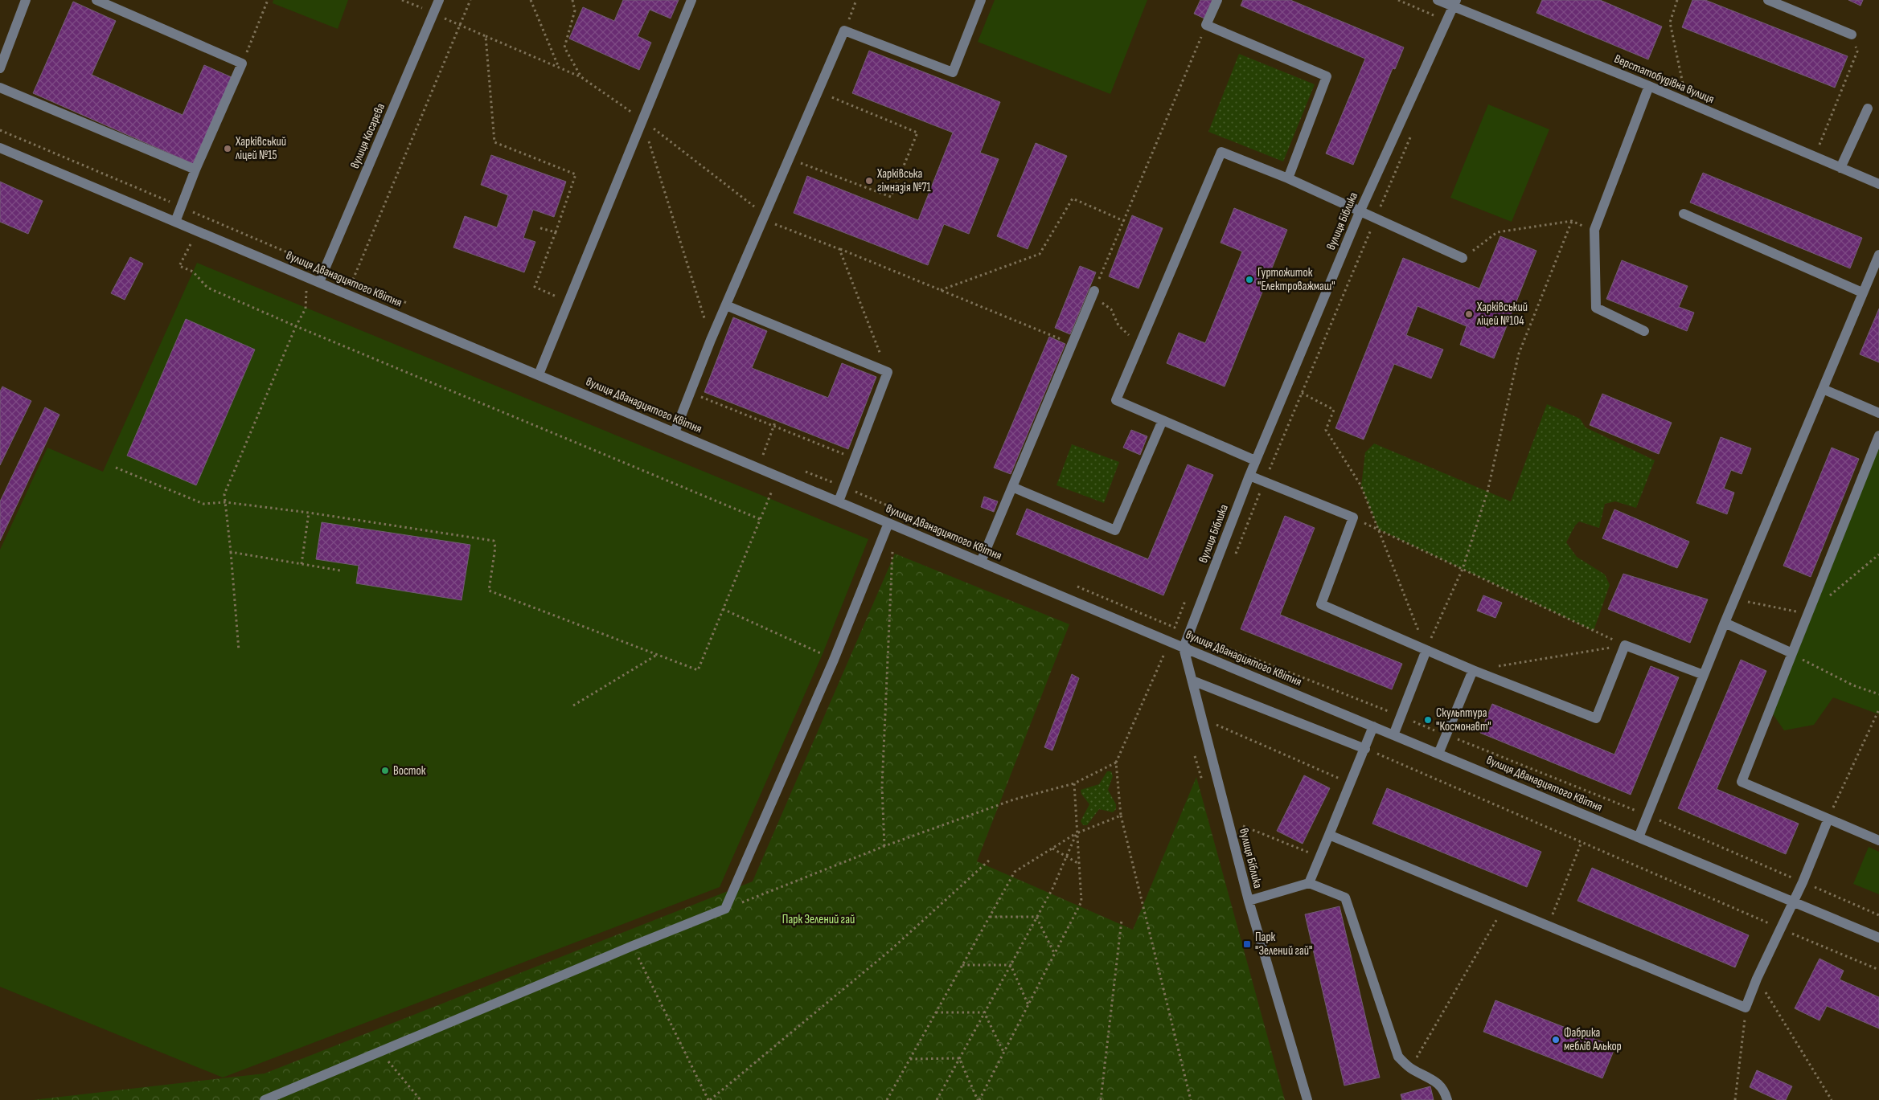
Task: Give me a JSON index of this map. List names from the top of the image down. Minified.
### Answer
{"streets":{"street":["Верстатобудівна вулиця","вулиця Косарєва","вулиця Біблика","вулиця Дванадцятого Квітня"]},"crossings":[["Верстатобудівна вулиця","вулиця Біблика"],["вулиця Косарєва","вулиця Дванадцятого Квітня"],["вулиця Біблика","вулиця Дванадцятого Квітня"]],"parks":["Парк Зелений гай"],"places":{"other":["Харківський ліцей №15","Харківська гімназія №71","Гуртожиток \"Електроважмаш\"","Харківський ліцей №104","Скульптура \"Космонавт\"","Восток","Фабрика меблів Алькор"],"transit":["Парк \"Зелений гай\""]}}
